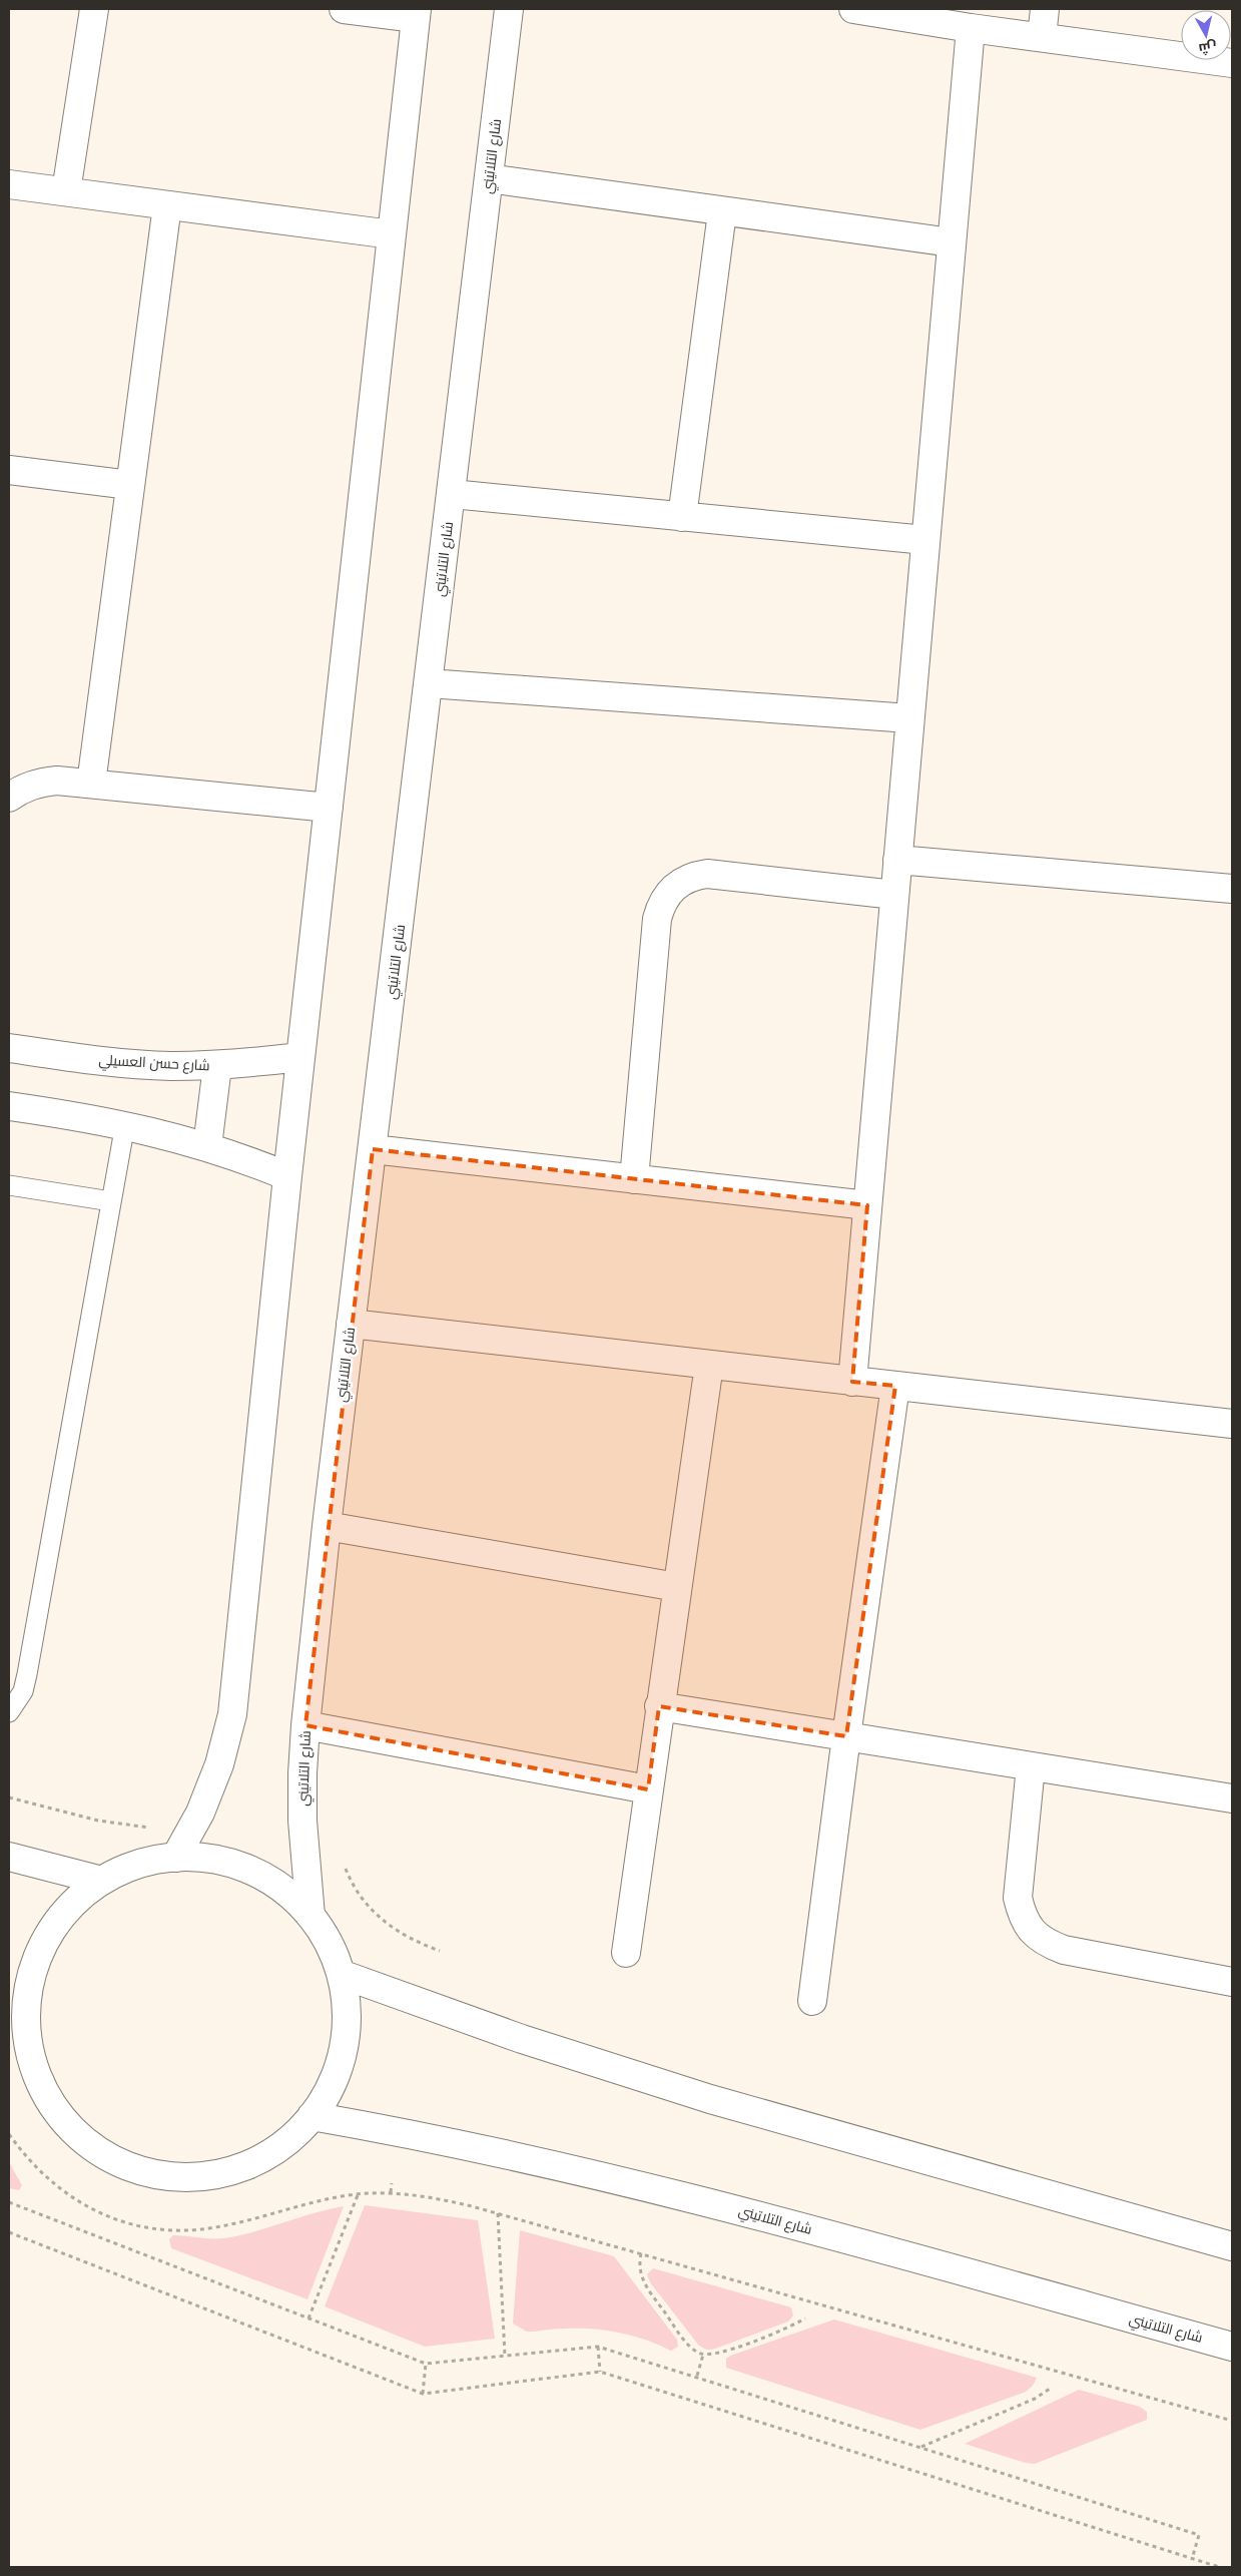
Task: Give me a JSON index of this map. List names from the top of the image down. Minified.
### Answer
{"streets":{"street":["شارع التلاتيني","شارع حسن العسيلي"]},"north":"bottom"}
